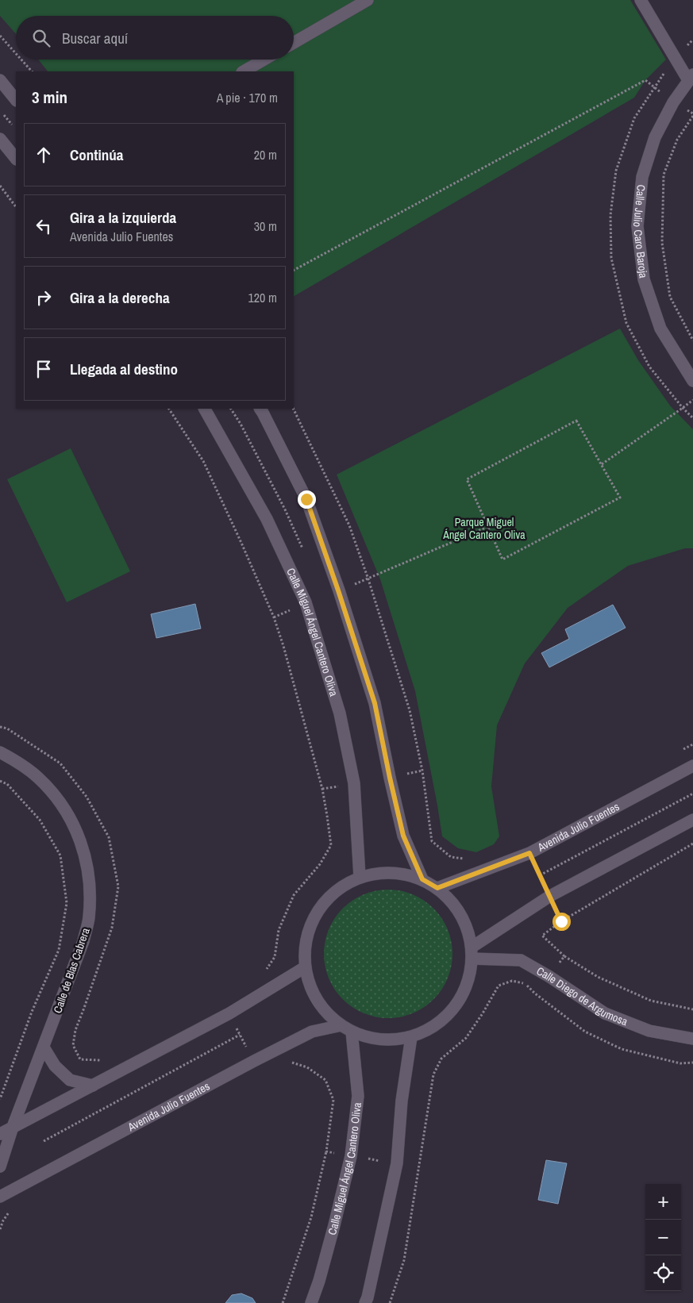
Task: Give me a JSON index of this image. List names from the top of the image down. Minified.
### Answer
{"streets":{"street":["Calle Julio Caro Baroja","Calle Miguel Ángel Cantero Oliva","Avenida Julio Fuentes","Calle de Blas Cabrera","Calle Diego de Argumosa"]},"crossings":[["Calle Miguel Ángel Cantero Oliva","Avenida Julio Fuentes"]],"parks":["Parque Miguel Ángel Cantero Oliva"],"page":{"search":"Buscar aquí","heading":["3 min","A pie · 170 m"],"list":[["Continúa","20 m"],["Gira a la izquierda","Avenida Julio Fuentes","30 m"],["Gira a la derecha","120 m"],"Llegada al destino"],"map_buttons":["+","−"]}}
